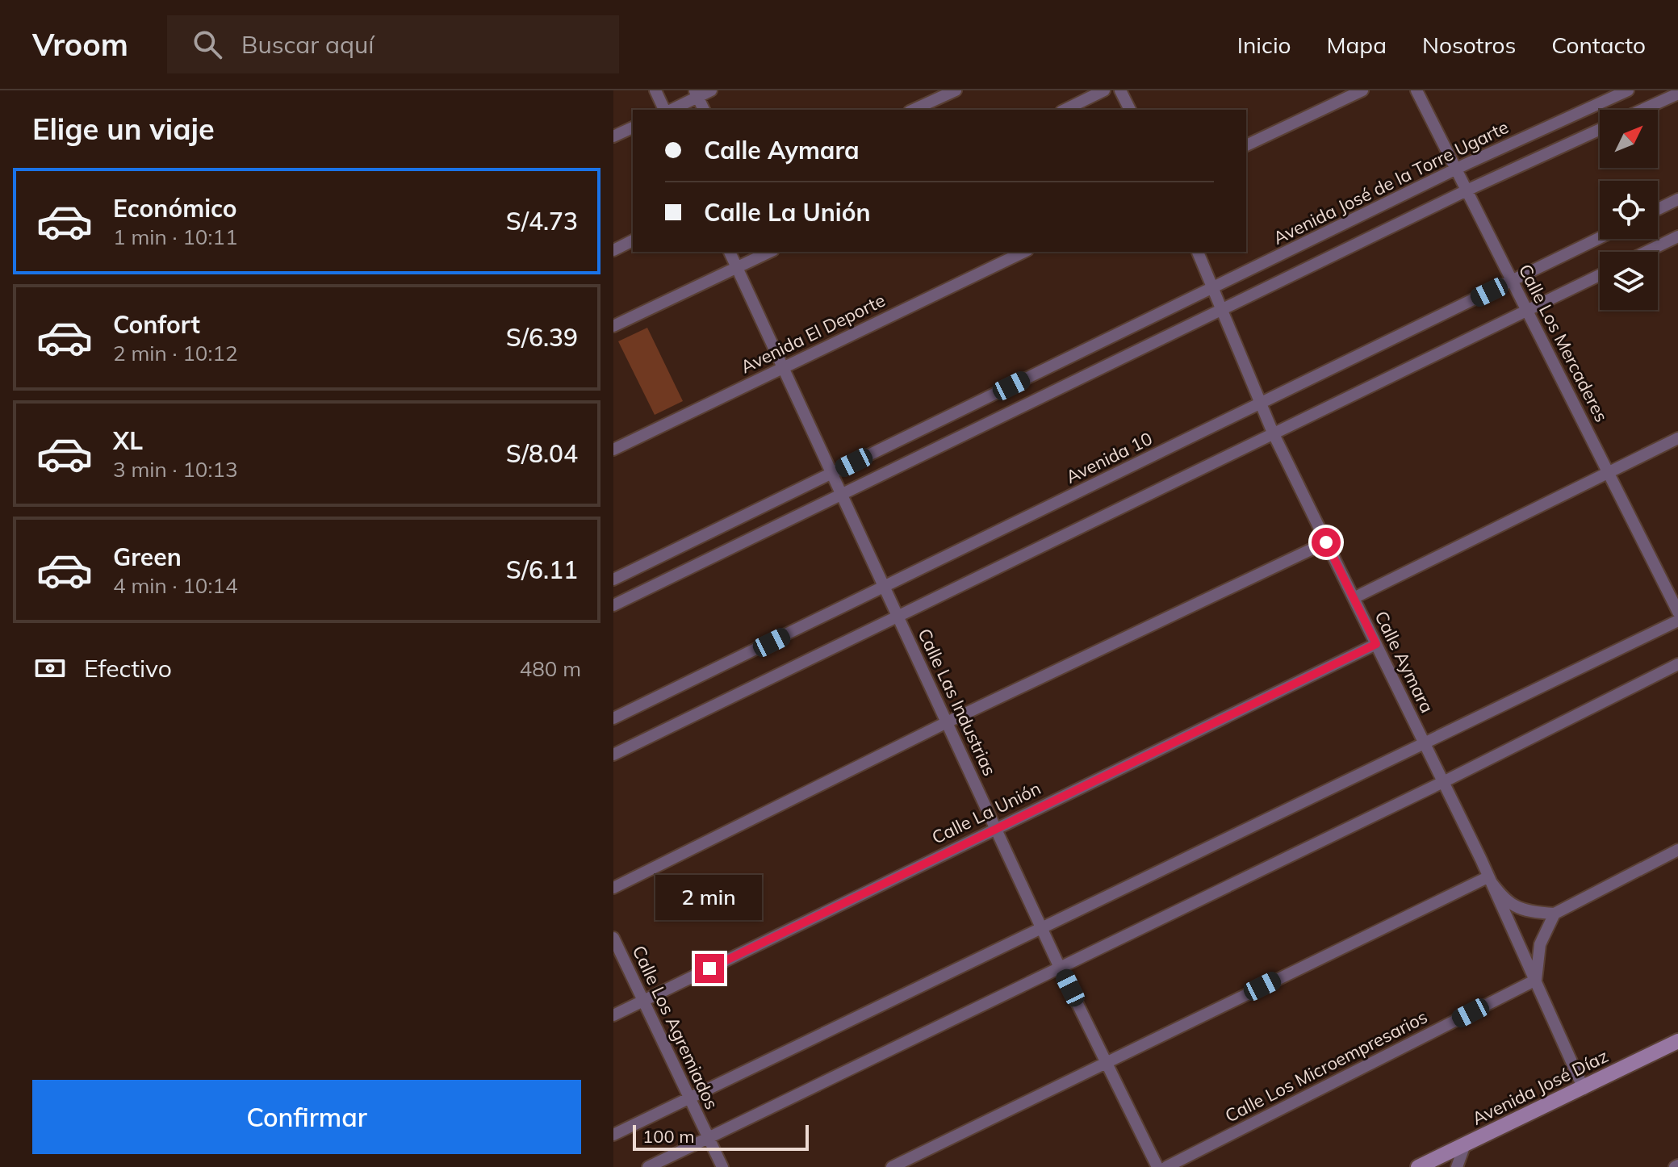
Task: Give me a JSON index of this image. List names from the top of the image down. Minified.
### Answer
{"streets":{"street":["Avenida José de la Torre Ugarte","Avenida El Deporte","Calle Los Mercaderes","Avenida 10","Calle Aymara","Calle Las Industrias","Calle La Unión","Calle Los Agremiados","Calle Los Microempresarios","Avenida José Díaz"]},"crossings":[["Avenida José de la Torre Ugarte","Calle Los Mercaderes"],["Avenida José de la Torre Ugarte","Calle Aymara"],["Avenida José de la Torre Ugarte","Calle Las Industrias"],["Avenida El Deporte","Calle Las Industrias"],["Calle Los Mercaderes","Avenida 10"],["Avenida 10","Calle Aymara"],["Avenida 10","Calle Las Industrias"],["Calle Aymara","Calle La Unión"],["Calle Aymara","Calle Los Microempresarios"],["Calle Aymara","Avenida José Díaz"],["Calle Las Industrias","Calle La Unión"],["Calle La Unión","Calle Los Agremiados"]],"scale_bar":"100 m","north":"top right","page":{"header":"Vroom","search":"Buscar aquí","nav":["Inicio","Mapa","Nosotros","Contacto"],"heading":"Elige un viaje","banner":["Calle Aymara","Calle La Unión"],"list":[{"name":"Económico","note":"1 min · 10:11","value":"S/4.73"},{"name":"Confort","note":"2 min · 10:12","value":"S/6.39"},{"name":"XL","note":"3 min · 10:13","value":"S/8.04"},{"name":"Green","note":"4 min · 10:14","value":"S/6.11"}],"pay":["Efectivo","480 m"],"bubble":"2 min","buttons":"Confirmar","scale":"100 m"}}
